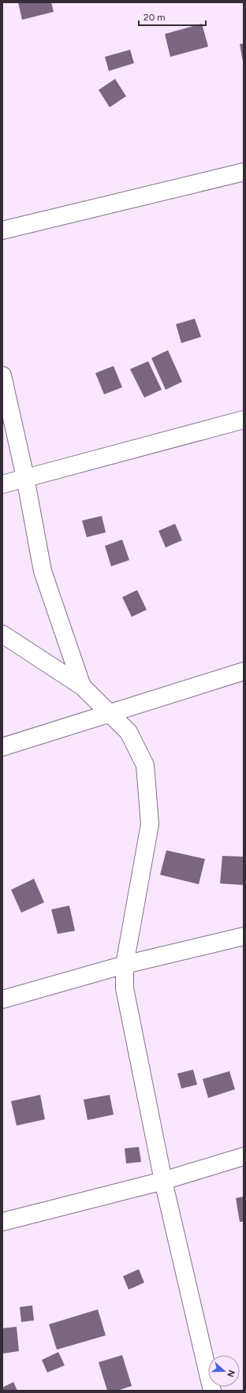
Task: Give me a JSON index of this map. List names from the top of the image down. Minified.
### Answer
{"scale_bar":"20 m","north":"right"}
